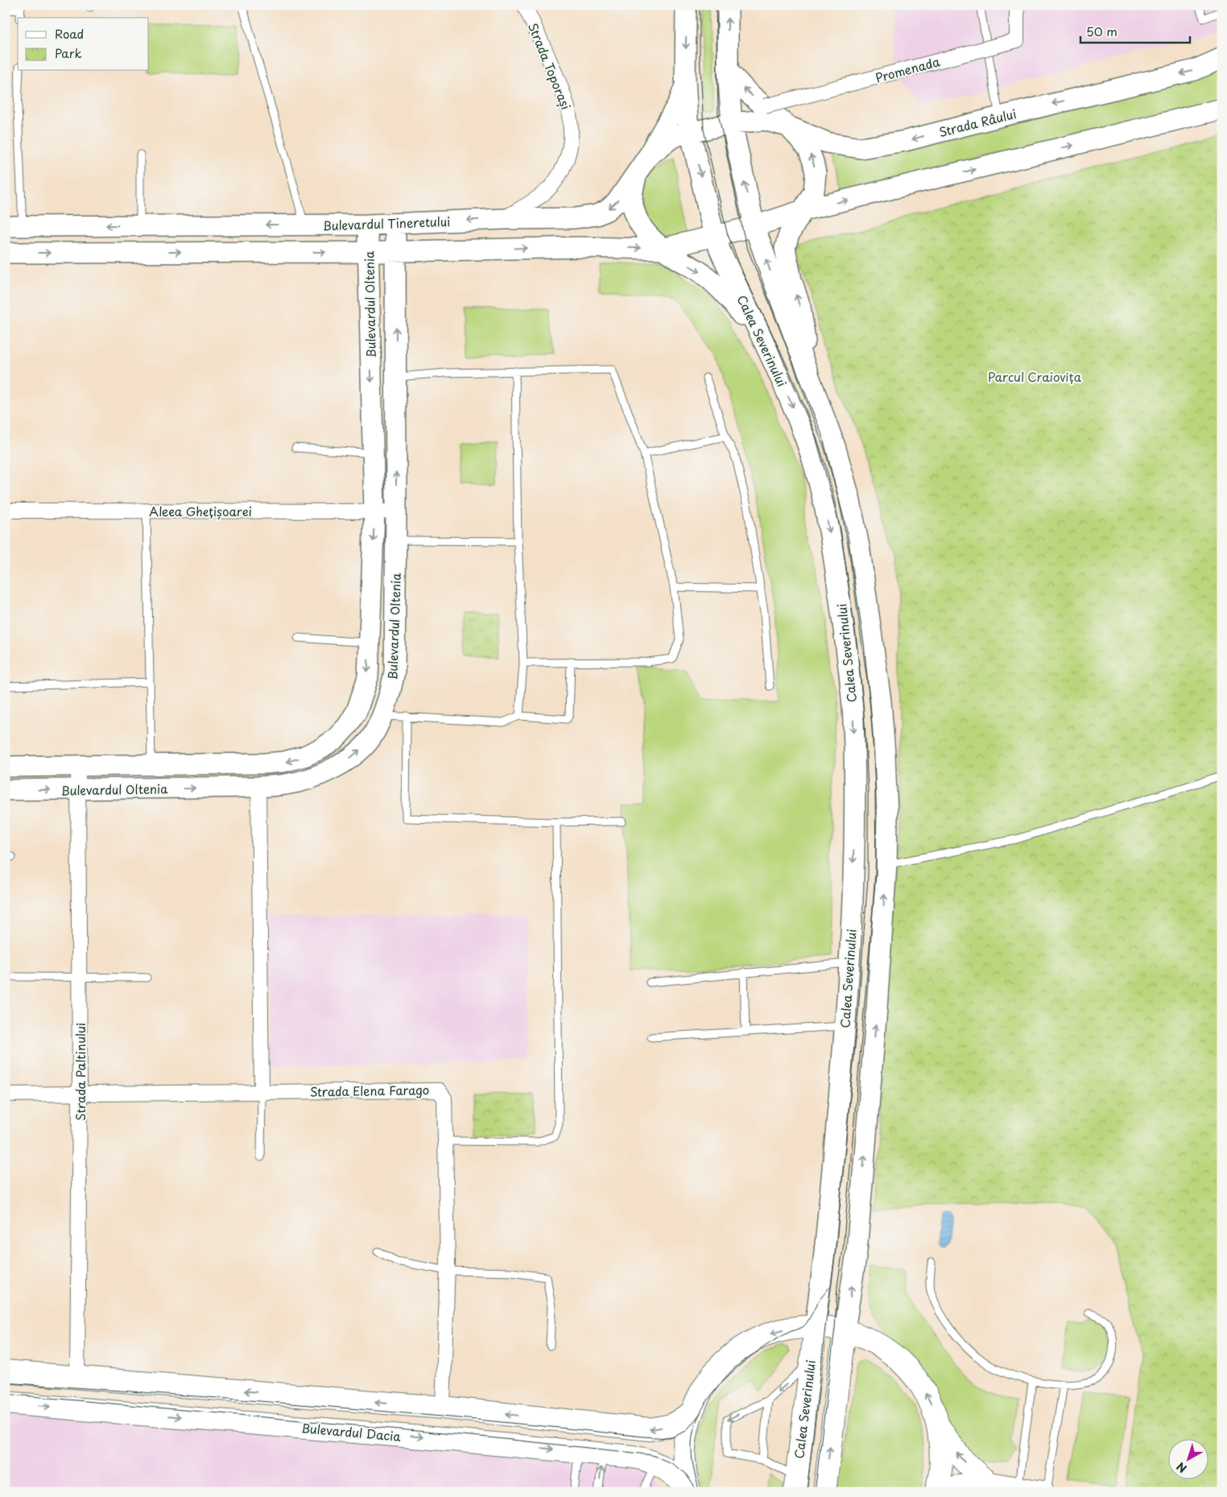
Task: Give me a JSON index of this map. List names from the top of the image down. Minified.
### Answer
{"streets":{"main road":["Strada Râului","Bulevardul Tineretului","Bulevardul Oltenia","Calea Severinului","Bulevardul Dacia"],"street":["Strada Toporași","Promenada","Aleea Ghețișoarei","Strada Paltinului","Strada Elena Farago"]},"crossings":[["Strada Toporași","Bulevardul Tineretului"],["Strada Râului","Bulevardul Tineretului"],["Bulevardul Tineretului","Bulevardul Oltenia"],["Bulevardul Tineretului","Calea Severinului"],["Bulevardul Oltenia","Aleea Ghețișoarei"],["Bulevardul Oltenia","Strada Paltinului"],["Calea Severinului","Bulevardul Dacia"],["Strada Paltinului","Strada Elena Farago"]],"parks":["Parcul Craiovița"],"legend":["Road","Park"],"scale_bar":"50 m","north":"bottom left"}
